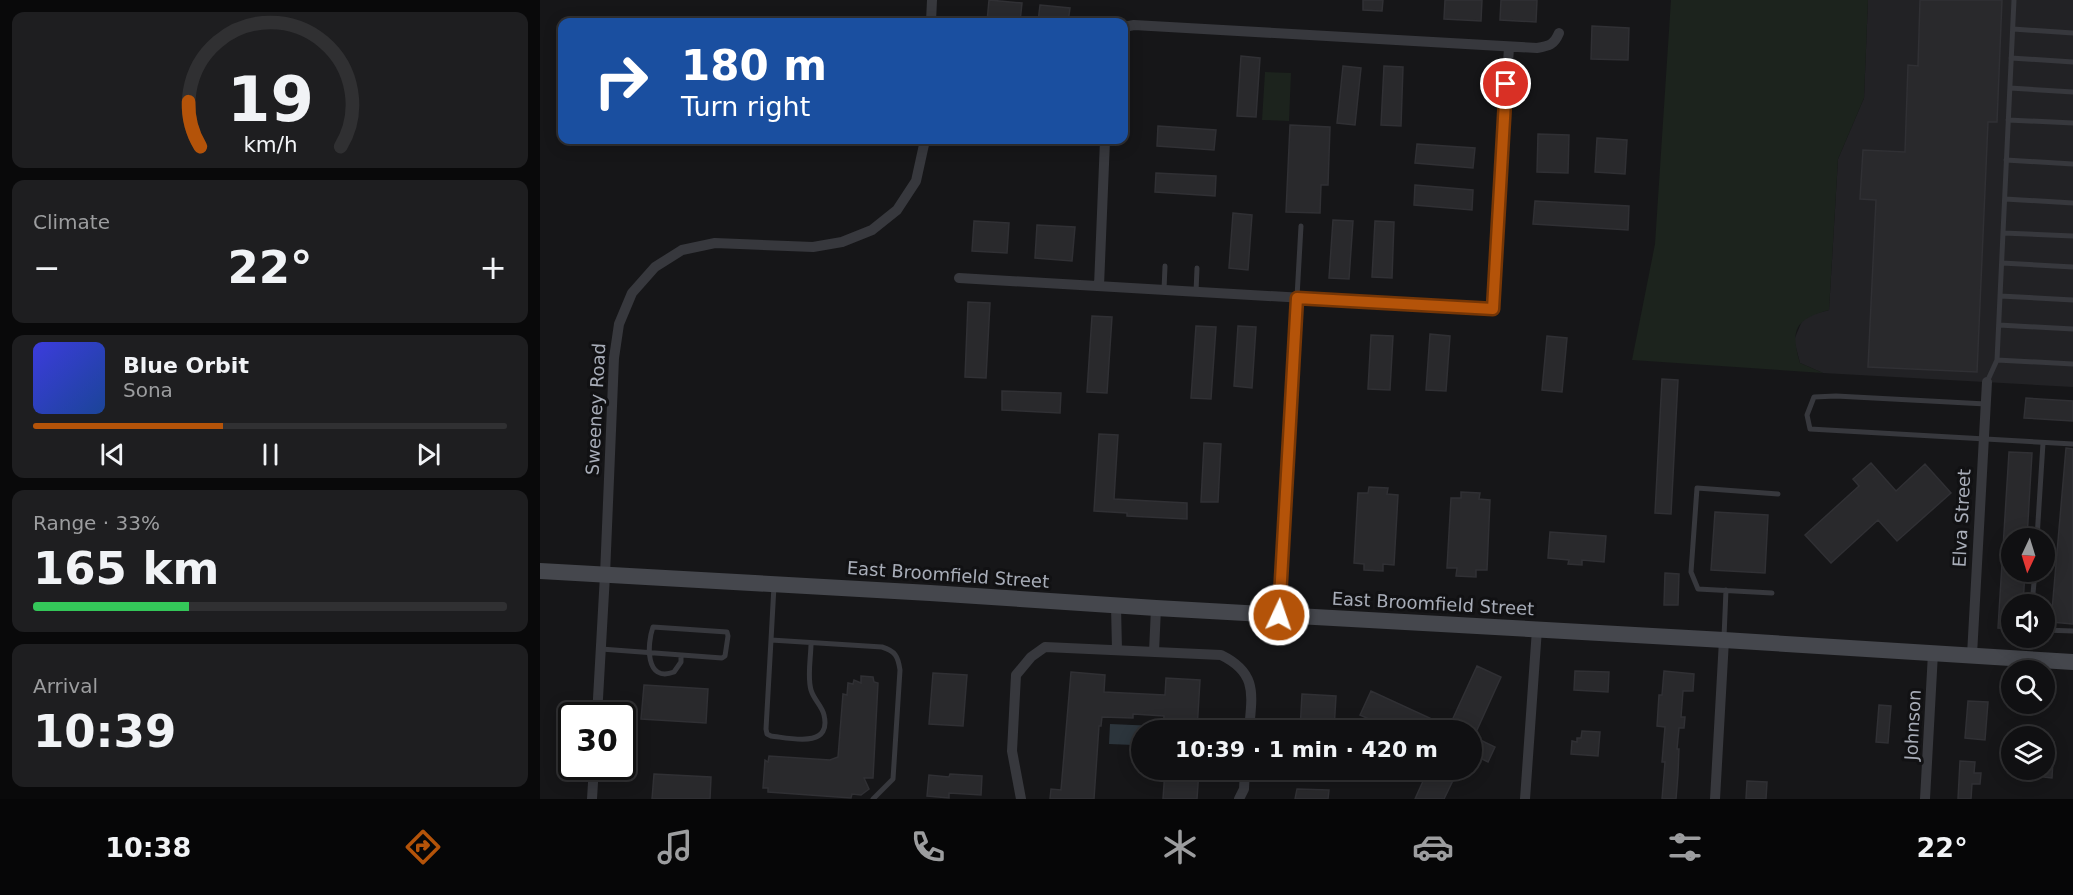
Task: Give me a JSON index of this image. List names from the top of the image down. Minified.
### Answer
{"streets":{"main road":["East Broomfield Street"],"street":["Sweeney Road","Elva Street","Johnson"]},"crossings":[["Sweeney Road","East Broomfield Street"],["Elva Street","East Broomfield Street"],["East Broomfield Street","Johnson"]],"north":"bottom","page":{"turn":["180 m","Turn right"],"tile":["Climate",["Range · 33%","165 km"],["Arrival","10:39"]],"heat":["−","22°","+"],"song":["Blue Orbit","Sona"],"limit":"30","trip":"10:39 · 1 min · 420 m","tabs":["10:38","22°"],"gauge":["19","km/h"]}}
